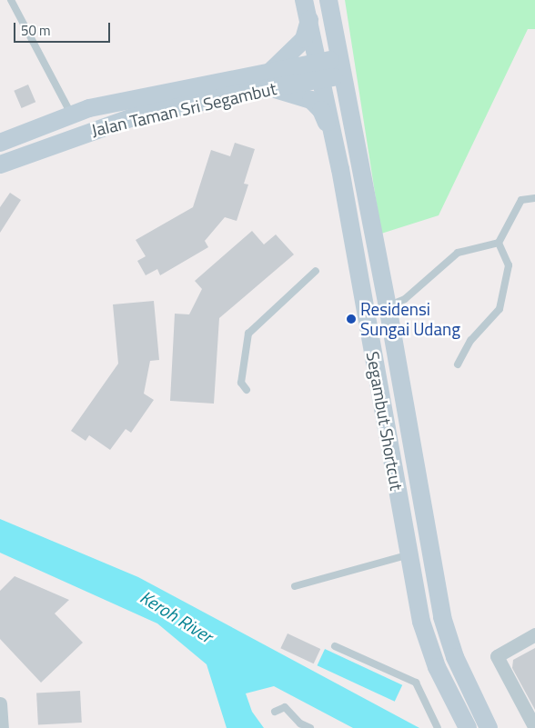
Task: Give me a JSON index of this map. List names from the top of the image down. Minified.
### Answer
{"streets":{"main road":["Jalan Taman Sri Segambut","Segambut Shortcut"]},"crossings":[["Jalan Taman Sri Segambut","Segambut Shortcut"]],"water":["Keroh River"],"places":["Residensi Sungai Udang"],"scale_bar":"50 m"}
